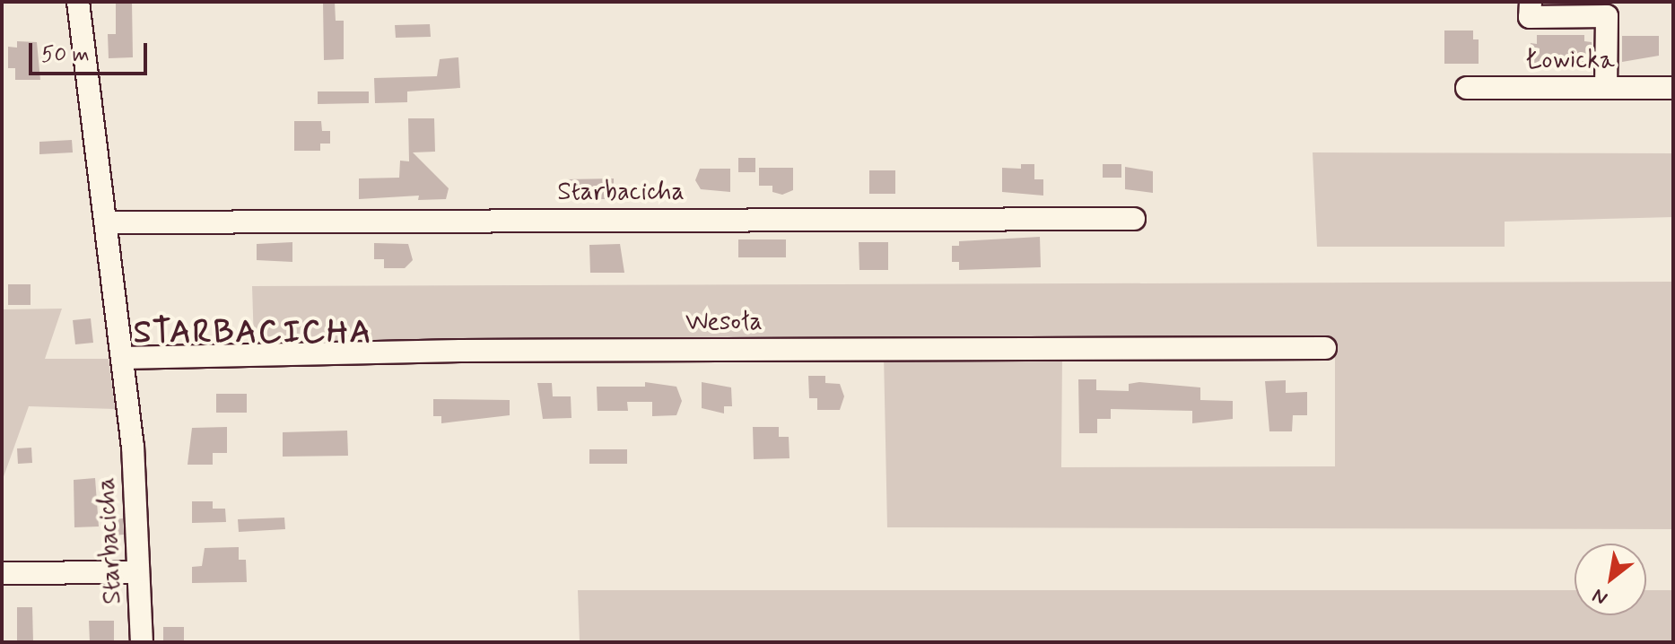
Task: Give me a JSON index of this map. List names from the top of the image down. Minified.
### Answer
{"streets":{"street":["Łowicka","Starbacicha","Wesoła"]},"crossings":[["Starbacicha","Wesoła"]],"districts":["STARBACICHA"],"scale_bar":"50 m","north":"bottom left"}
